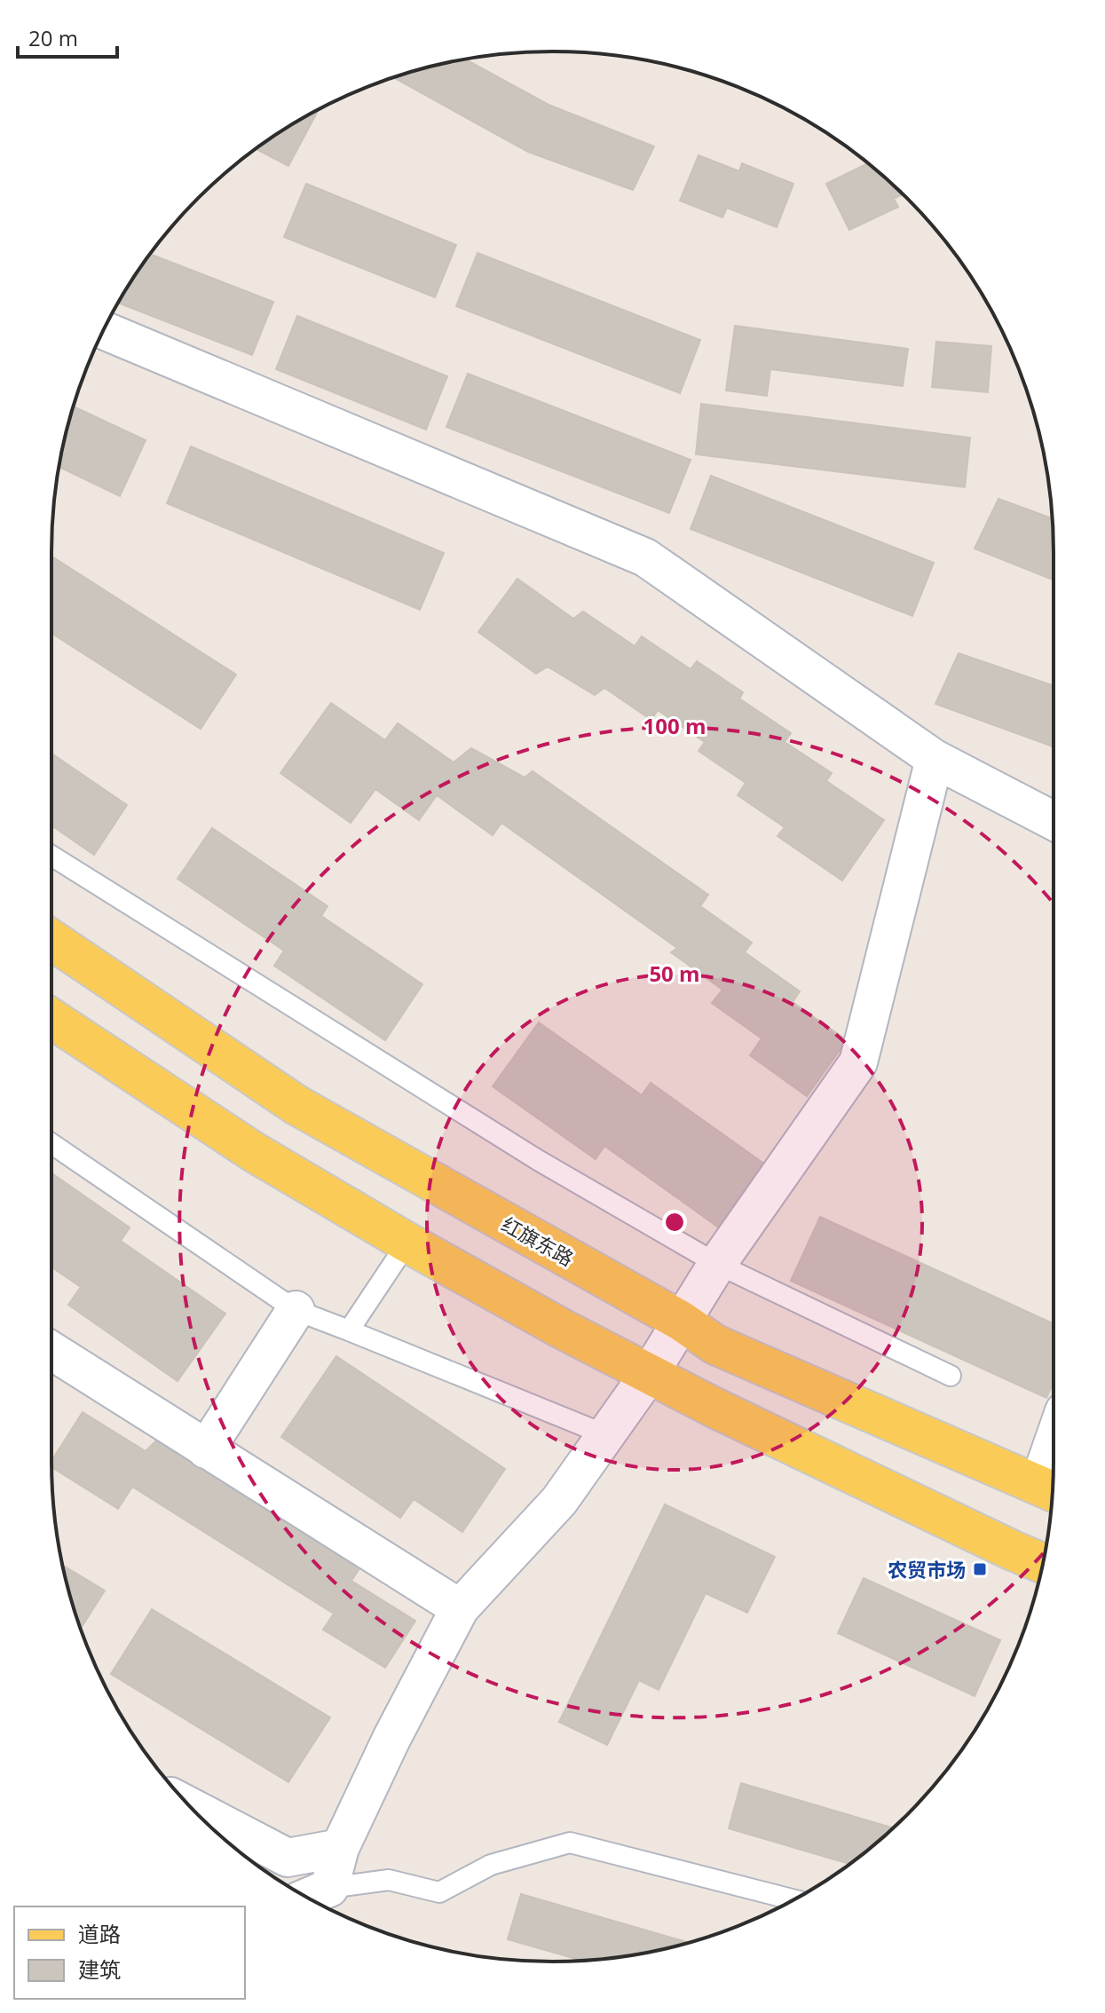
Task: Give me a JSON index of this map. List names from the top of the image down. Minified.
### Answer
{"streets":{"main road":["红旗东路"]},"places":{"transit":["农贸市场"]},"legend":["道路","建筑"],"scale_bar":"20 m","rings":["100 m","50 m"]}
